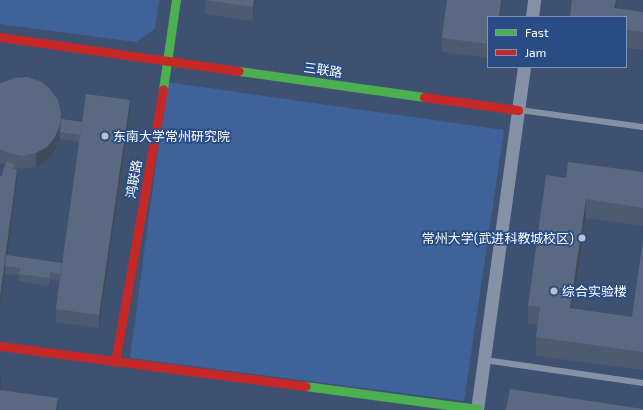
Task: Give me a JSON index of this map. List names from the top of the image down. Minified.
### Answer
{"streets":{"street":["三联路","鸿联路"]},"crossings":[["三联路","鸿联路"]],"places":["东南大学常州研究院","常州大学(武进科教城校区)","综合实验楼"],"legend":["Fast","Jam"]}
